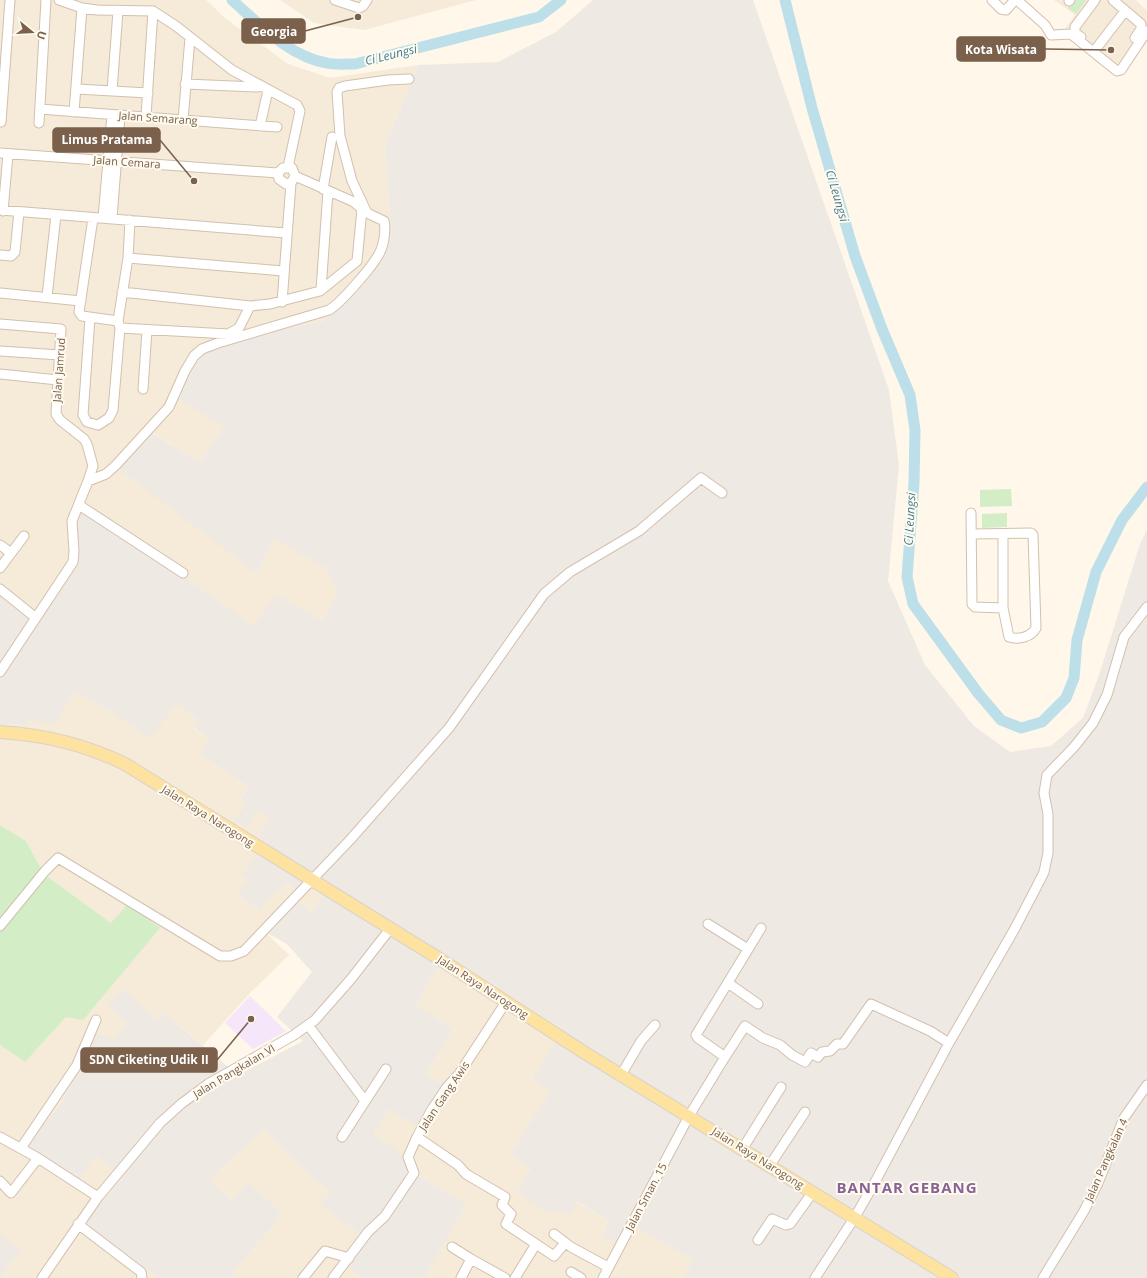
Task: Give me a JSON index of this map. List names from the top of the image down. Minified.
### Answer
{"streets":{"main road":["Jalan Raya Narogong"],"street":["Jalan Semarang","Jalan Cemara","Jalan Jamrud","Jalan Pangkalan VI","Jalan Gang Awis","Jalan Pangkalan 4","Jalan Sman. 15"]},"crossings":[["Jalan Raya Narogong","Jalan Pangkalan VI"],["Jalan Raya Narogong","Jalan Gang Awis"],["Jalan Raya Narogong","Jalan Sman. 15"]],"districts":["BANTAR GEBANG"],"water":["Ci Leungsi"],"places":["Georgia","Kota Wisata","Limus Pratama","SDN Ciketing Udik II"],"north":"right"}
